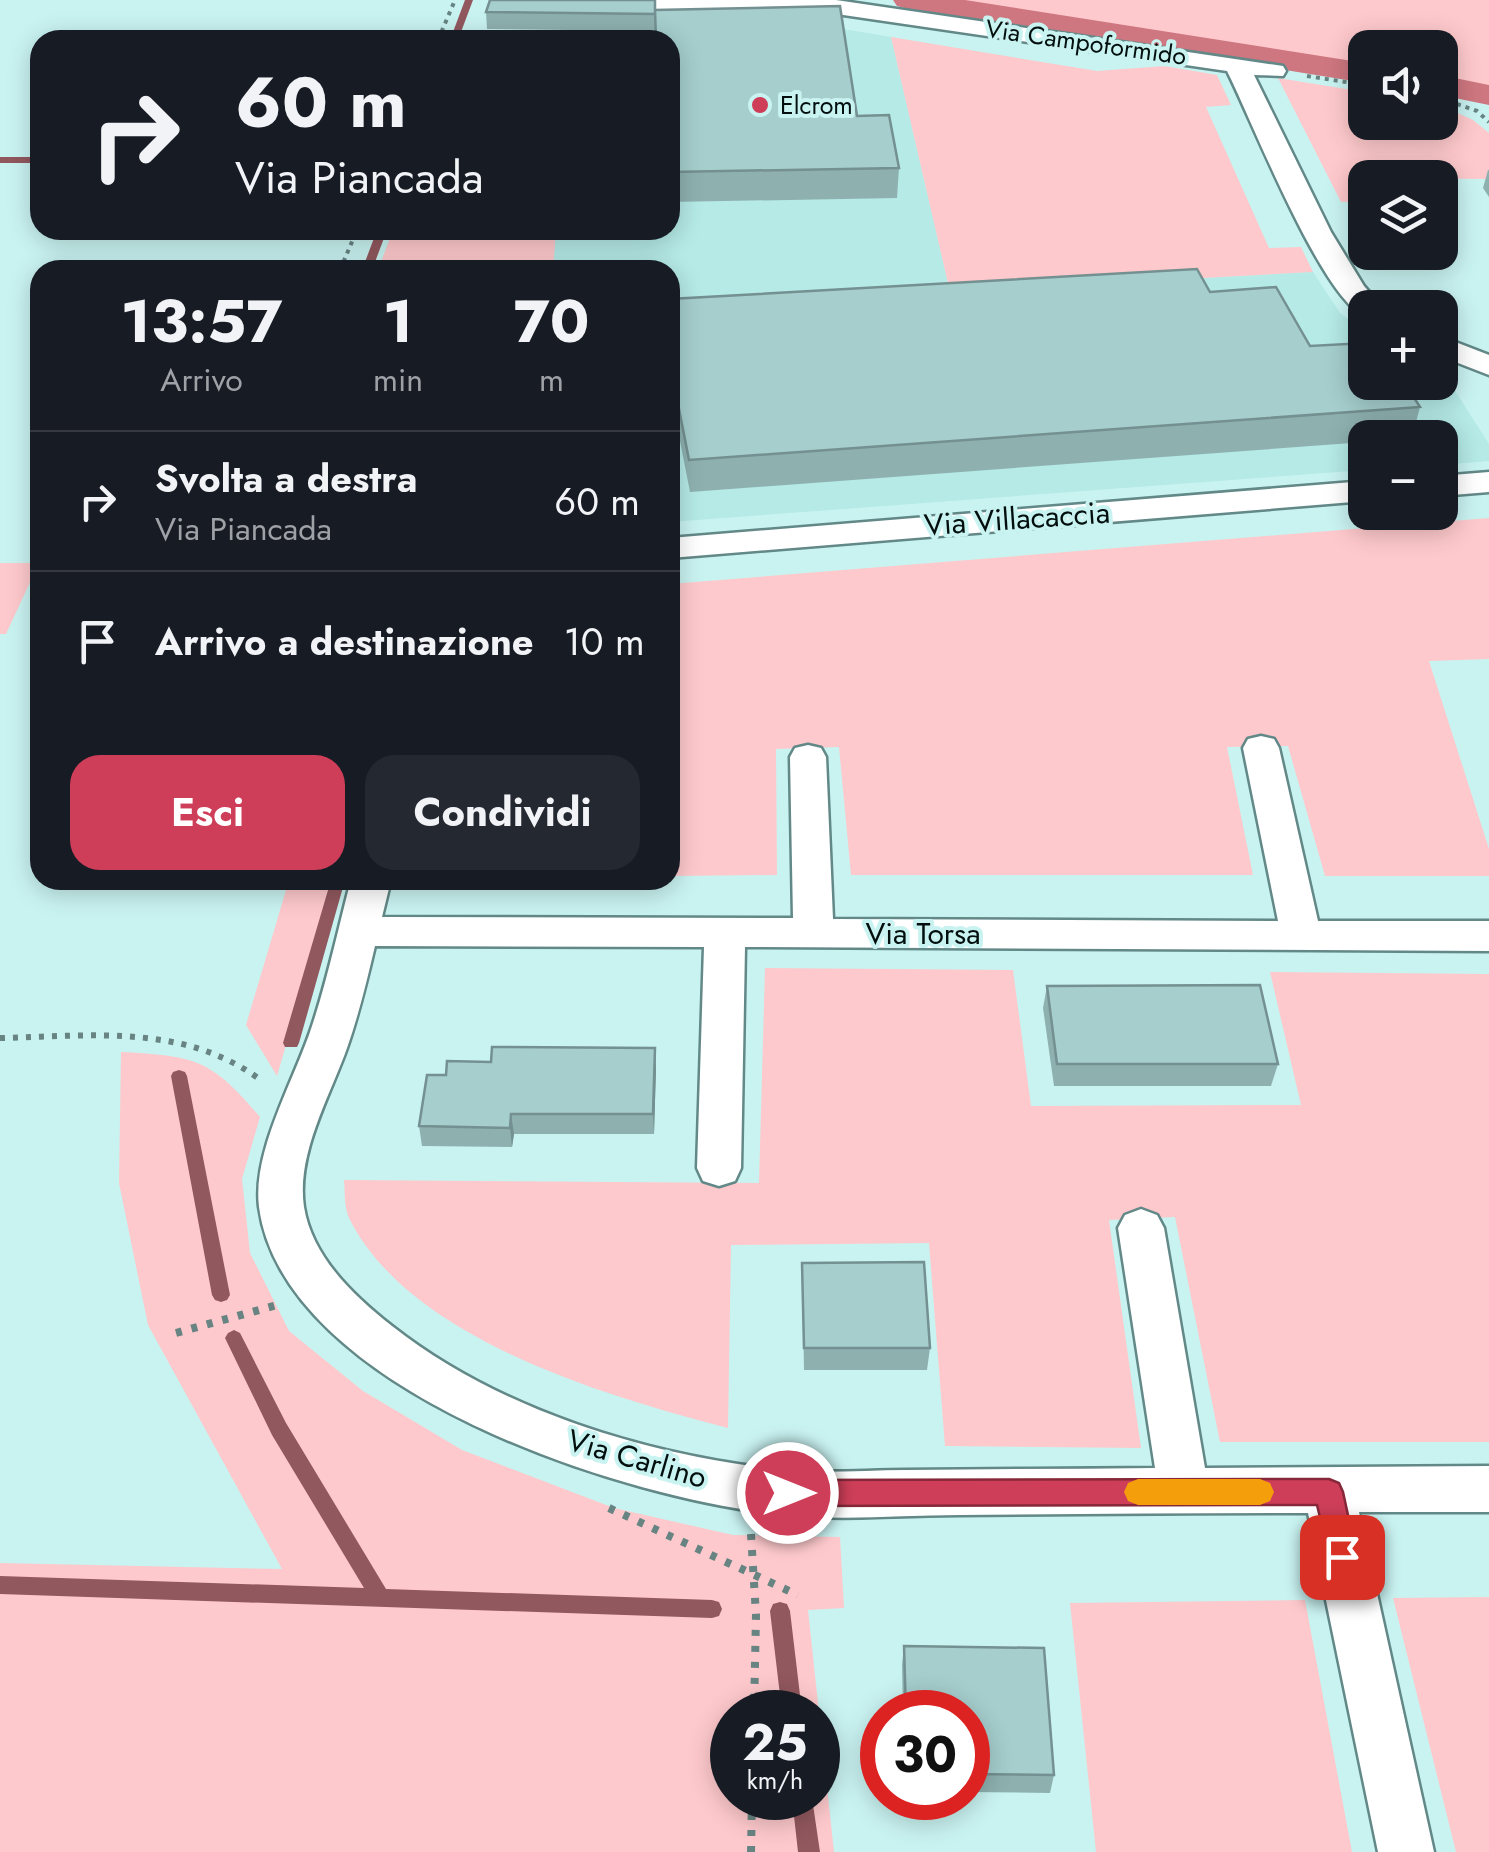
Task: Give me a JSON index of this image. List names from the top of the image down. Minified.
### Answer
{"streets":{"street":["Via Campoformido","Via Villacaccia","Via Torsa","Via Carlino"]},"crossings":[["Via Torsa","Via Carlino"]],"places":["Elcrom"],"page":{"map_buttons":["+","−"],"turn":["60 m","Via Piancada"],"eta":["13:57","Arrivo","1","min","70","m"],"list":[{"name":"Svolta a destra","note":"Via Piancada","value":"60 m"},{"name":"Arrivo a destinazione","value":"10 m"}],"buttons":["Esci","Condividi"],"speed":"25 km/h","limit":"30"}}
